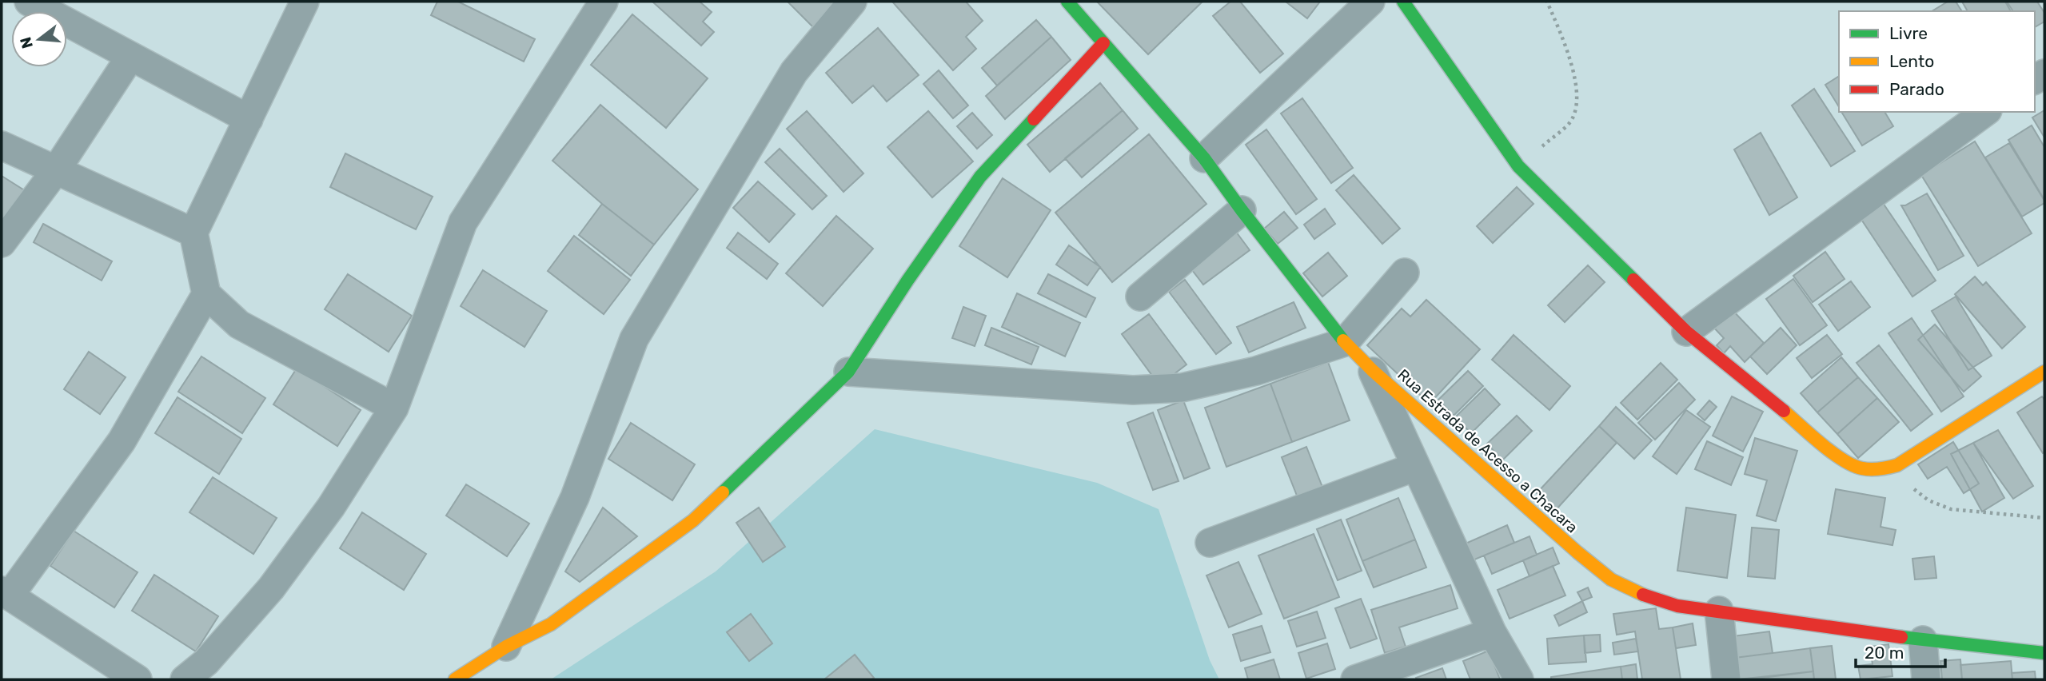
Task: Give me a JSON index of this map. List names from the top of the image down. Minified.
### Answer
{"streets":{"street":["Rua Estrada de Acesso a Chacara"]},"legend":["Livre","Lento","Parado"],"scale_bar":"20 m","north":"left"}
